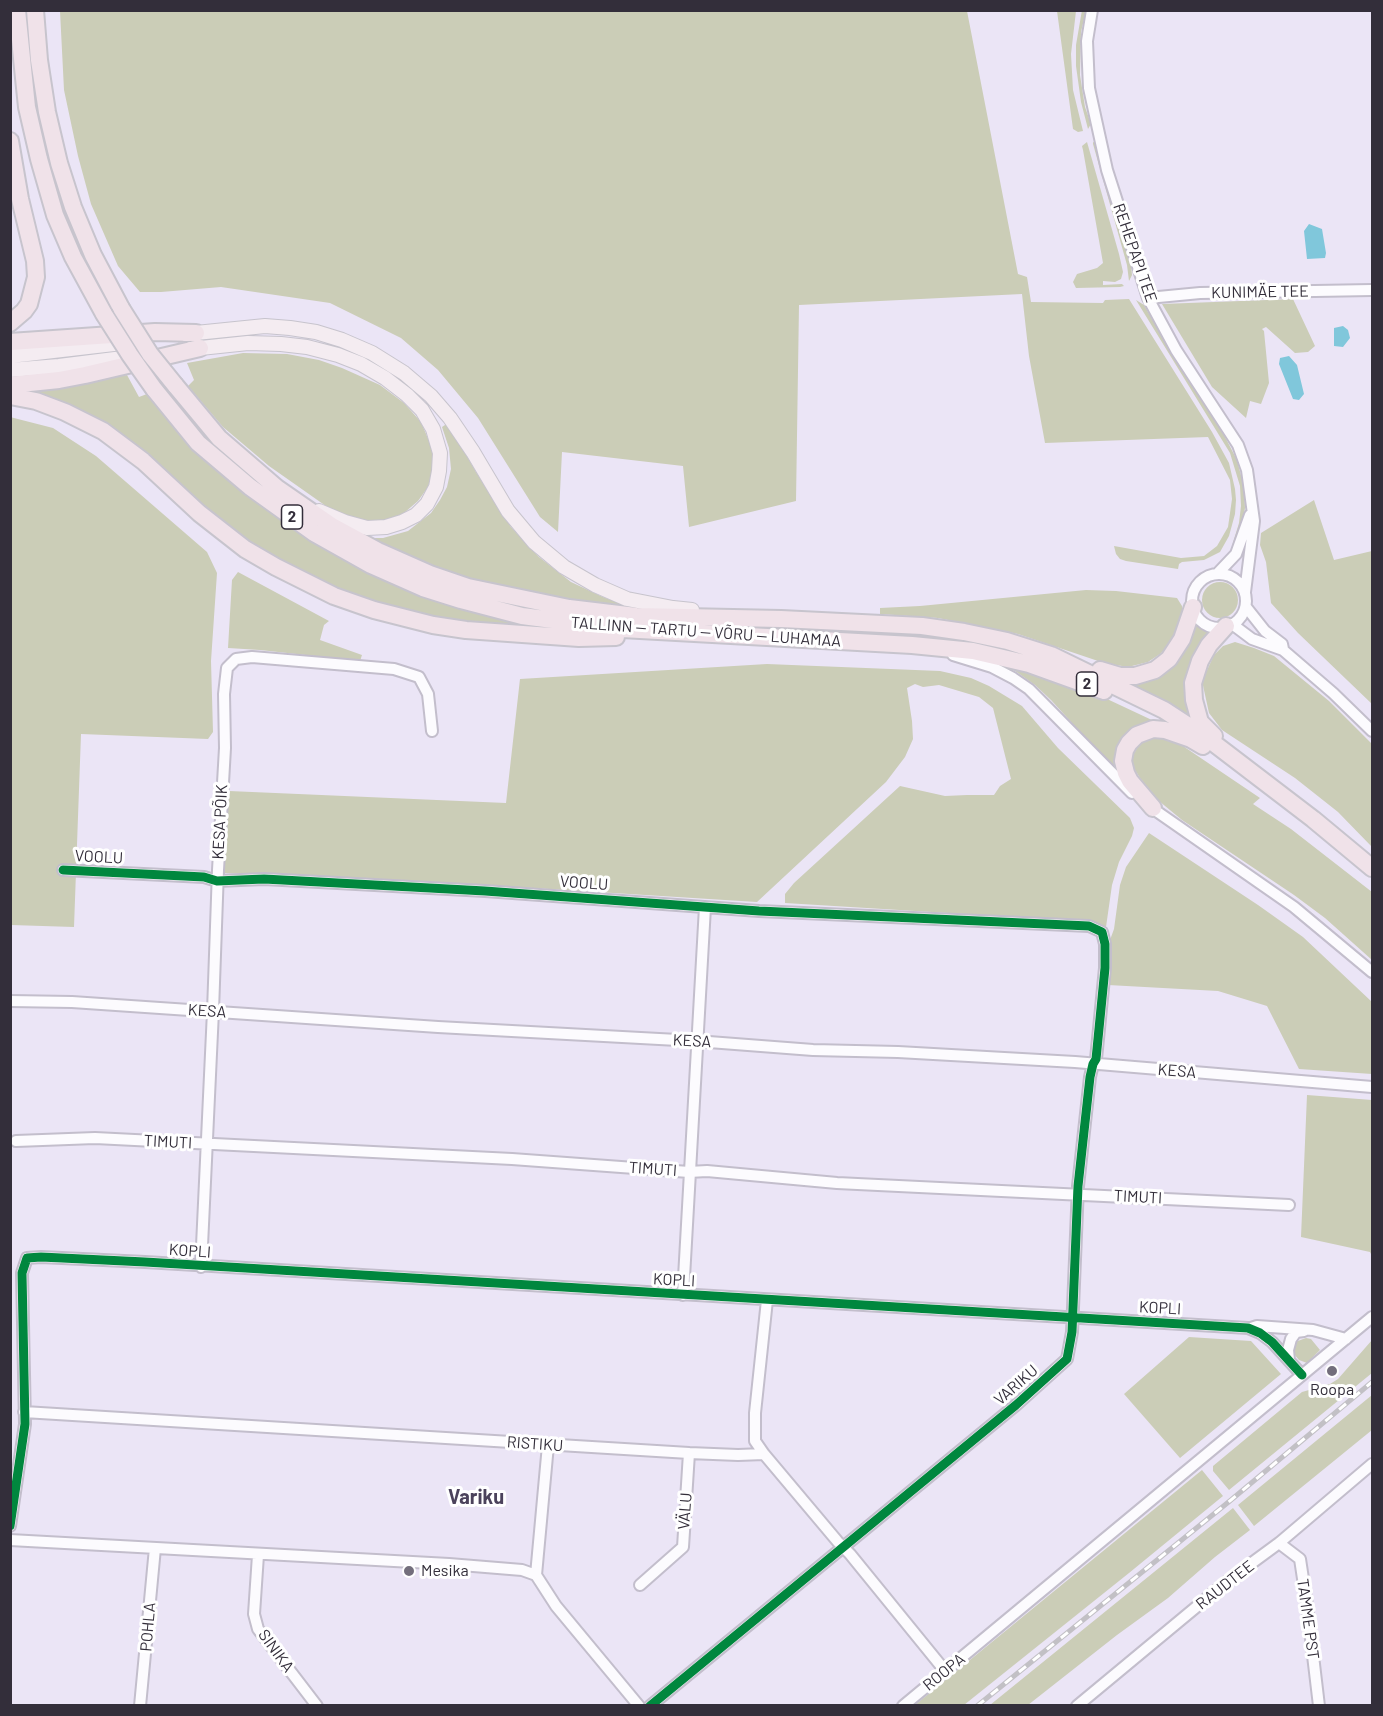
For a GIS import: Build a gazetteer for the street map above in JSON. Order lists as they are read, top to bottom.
{
  "streets": {
    "highway": ["2", "TALLINN — TARTU — VÕRU — LUHAMAA"],
    "street": [
      "REHEPAPI TEE",
      "KUNIMÄE TEE",
      "KESA PÕIK",
      "VOOLU",
      "KESA",
      "TIMUTI",
      "KOPLI",
      "VARIKU",
      "RISTIKU",
      "VÄLU",
      "RAUDTEE",
      "TAMME PST",
      "POHLA",
      "SINIKA",
      "ROOPA"
    ]
  },
  "crossings": [
    ["REHEPAPI TEE", "KUNIMÄE TEE"],
    ["KESA PÕIK", "VOOLU"],
    ["KESA PÕIK", "KESA"],
    ["KESA PÕIK", "TIMUTI"],
    ["KESA PÕIK", "KOPLI"],
    ["VOOLU", "VARIKU"],
    ["KESA", "VARIKU"],
    ["TIMUTI", "VARIKU"],
    ["KOPLI", "VARIKU"],
    ["KOPLI", "RISTIKU"],
    ["KOPLI", "ROOPA"],
    ["RISTIKU", "VÄLU"],
    ["RAUDTEE", "TAMME PST"]
  ],
  "districts": ["Variku"],
  "places": ["Roopa", "Mesika"]
}
